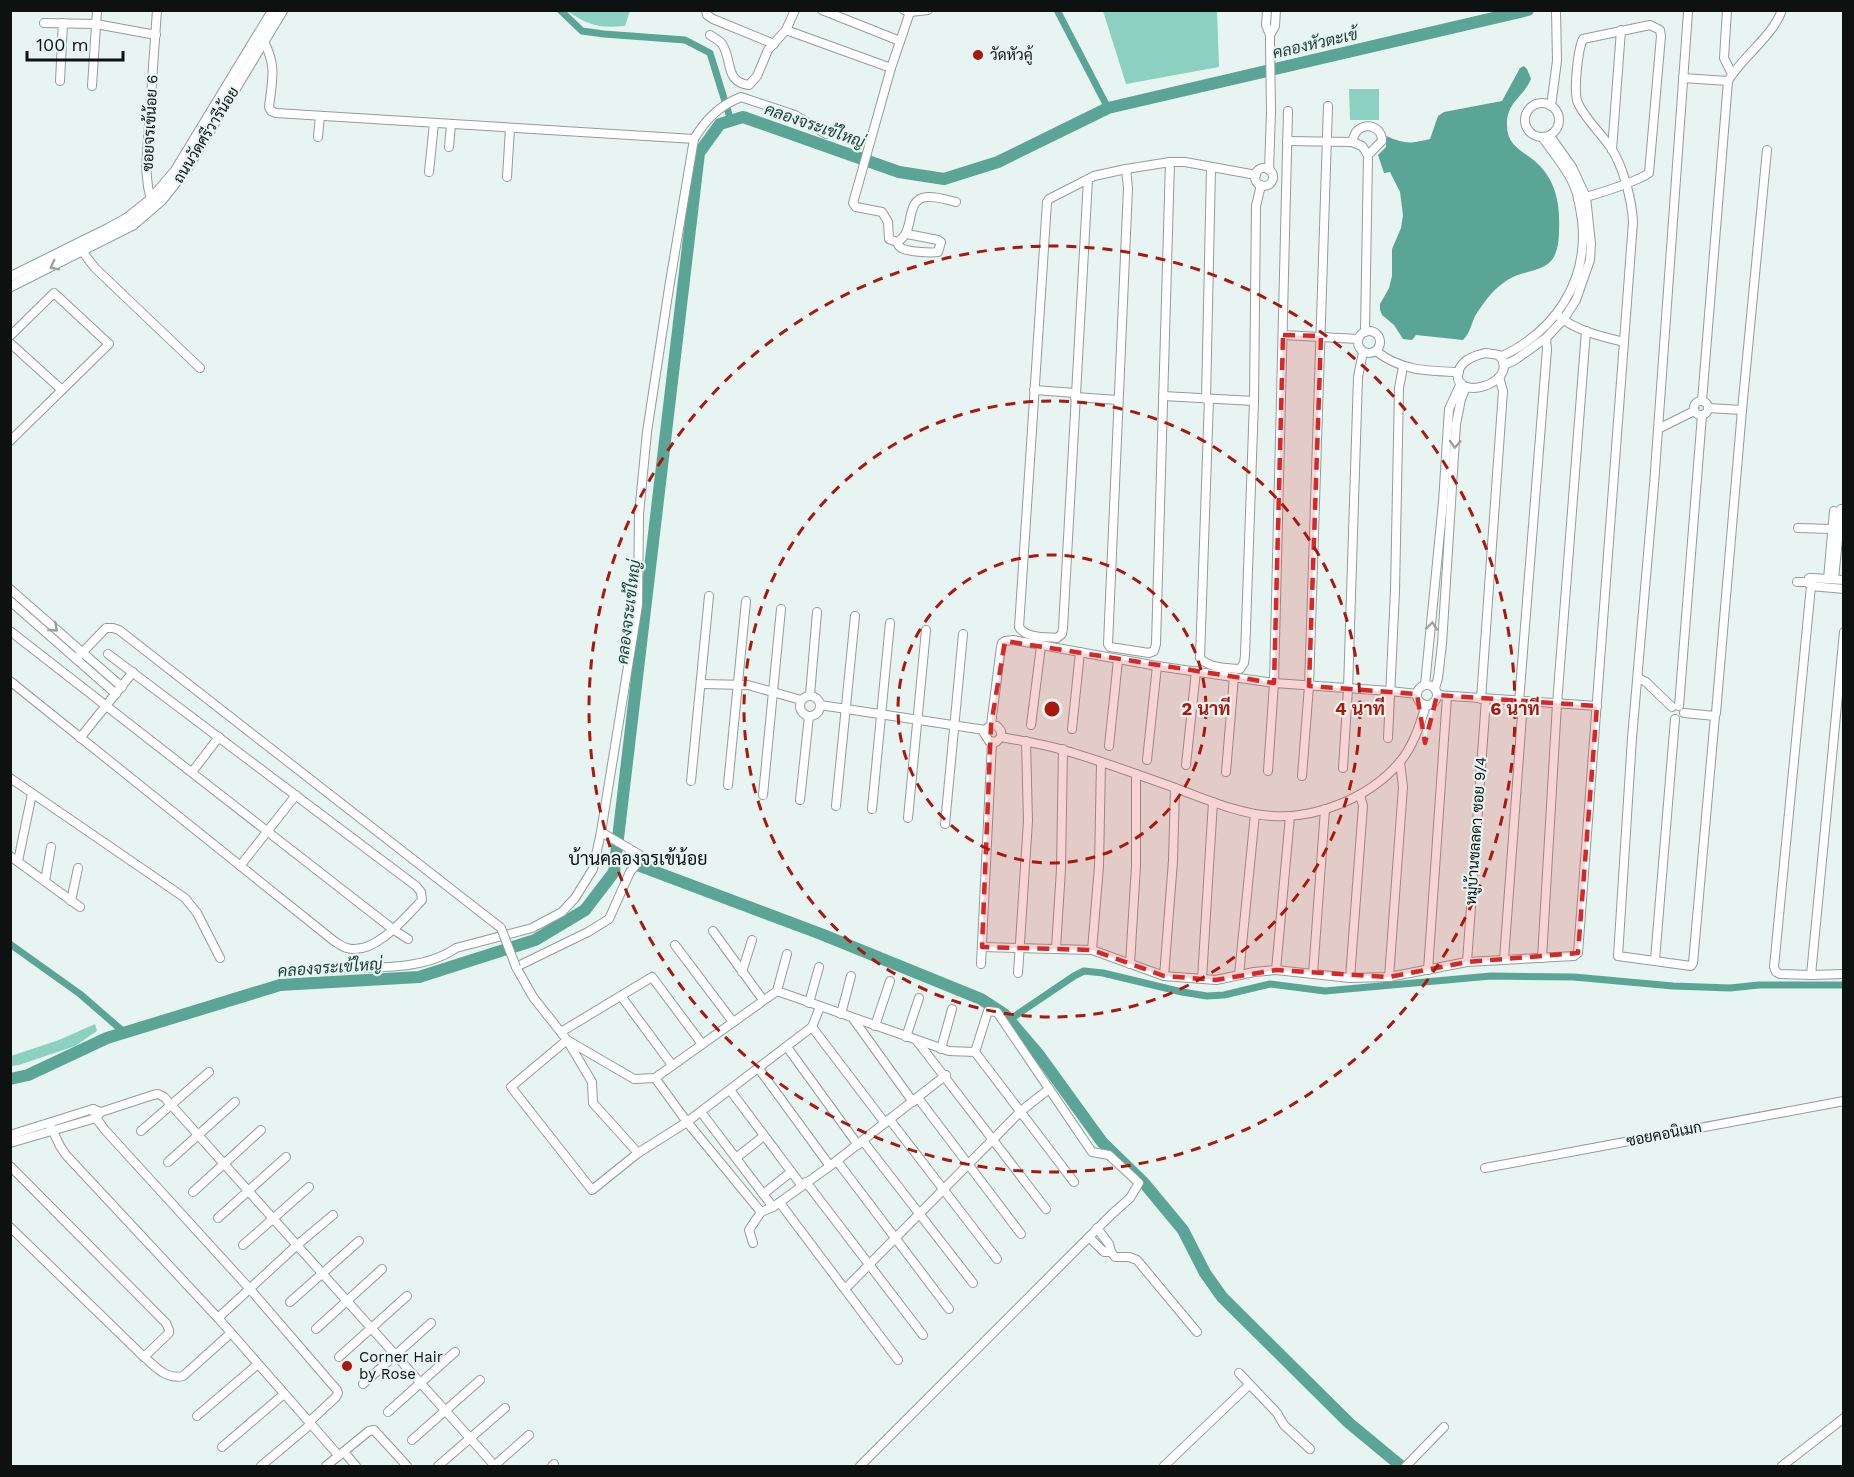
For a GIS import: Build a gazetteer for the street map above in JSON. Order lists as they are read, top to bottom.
{
  "streets": {
    "main road": ["ถนนวัดศรีวารีน้อย"],
    "street": ["ซอยจรเข้น้อย 6", "หมู่บ้านชลลดา ซอย 9/4", "ซอยคอนิเมก"]
  },
  "crossings": [
    ["ซอยจรเข้น้อย 6", "ถนนวัดศรีวารีน้อย"]
  ],
  "districts": ["บ้านคลองจรเข้น้อย"],
  "water": ["คลองหัวตะเข้", "คลองจระเข้ใหญ่"],
  "places": ["วัดหัวคู้", "Corner Hair by Rose"],
  "scale_bar": "100 m",
  "rings": ["2 นาที", "4 นาที", "6 นาที"]
}
